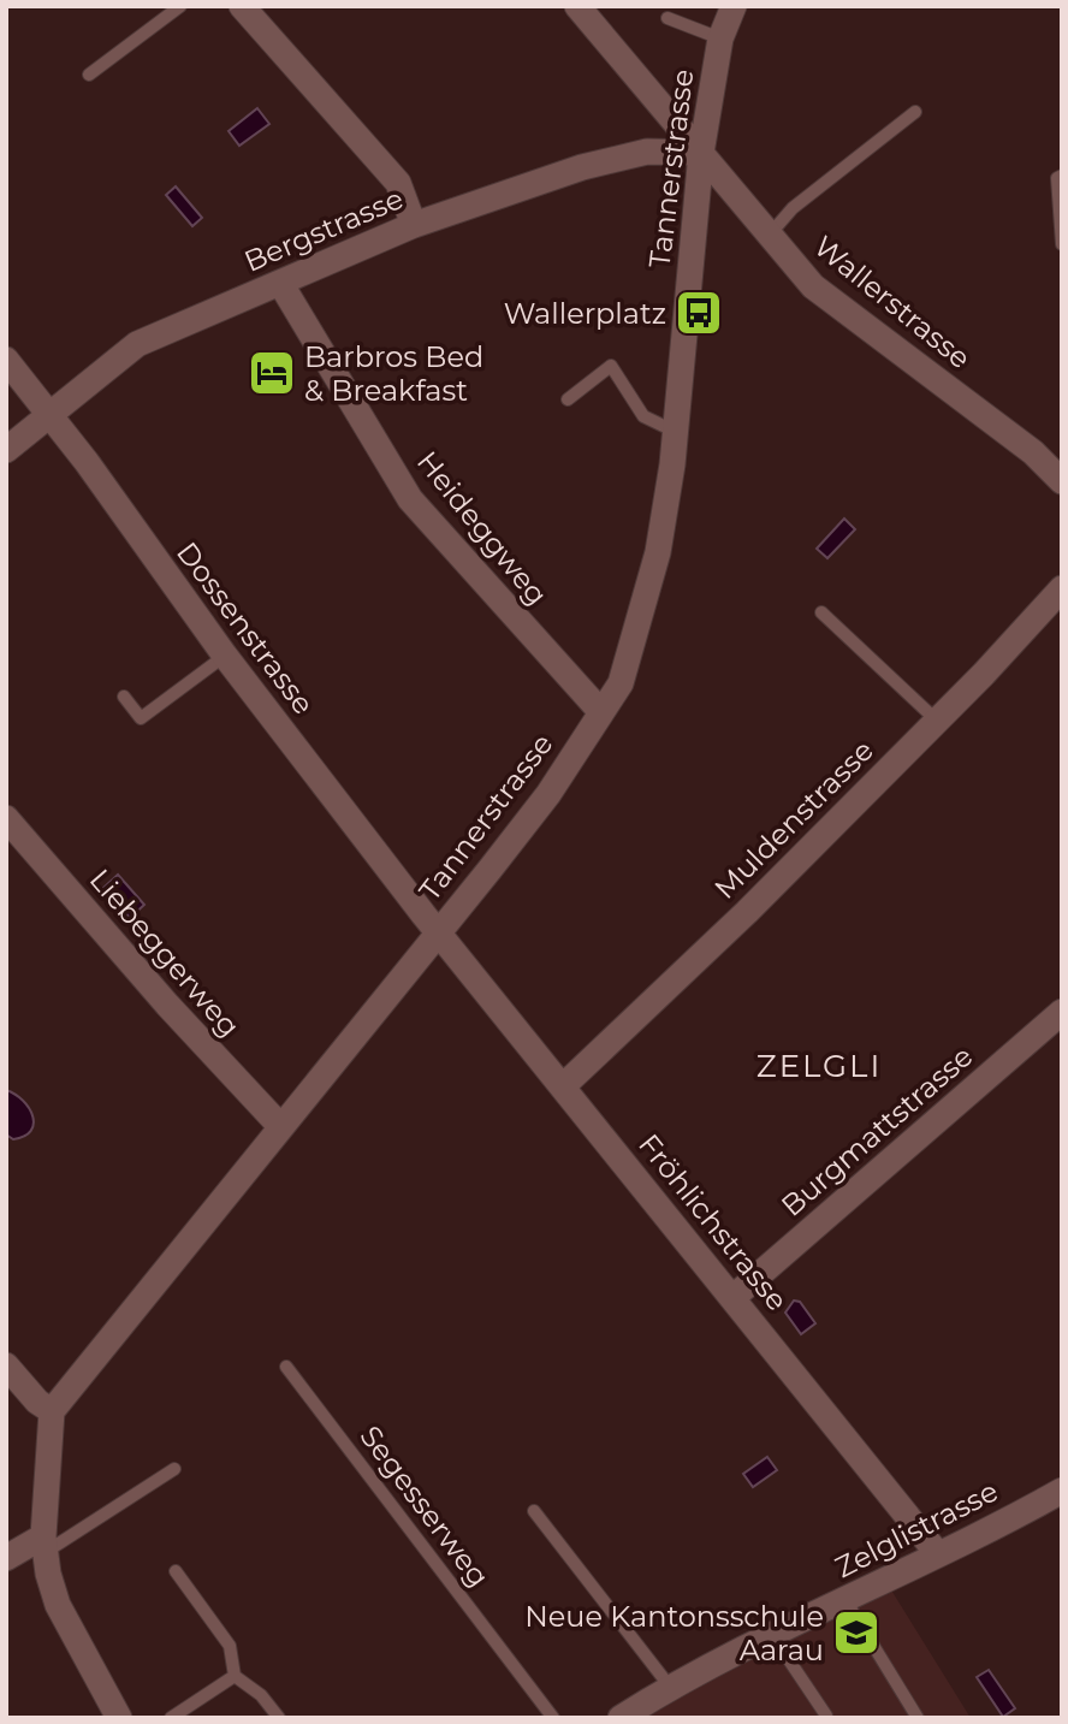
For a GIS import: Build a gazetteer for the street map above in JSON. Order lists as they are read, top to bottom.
{
  "streets": {
    "street": [
      "Tannerstrasse",
      "Bergstrasse",
      "Wallerstrasse",
      "Heideggweg",
      "Dossenstrasse",
      "Muldenstrasse",
      "Liebeggerweg",
      "Burgmattstrasse",
      "Fröhlichstrasse",
      "Zelglistrasse"
    ],
    "lane": ["Segesserweg"]
  },
  "crossings": [
    ["Tannerstrasse", "Bergstrasse"],
    ["Tannerstrasse", "Wallerstrasse"],
    ["Tannerstrasse", "Heideggweg"],
    ["Tannerstrasse", "Dossenstrasse"],
    ["Tannerstrasse", "Liebeggerweg"],
    ["Tannerstrasse", "Fröhlichstrasse"],
    ["Bergstrasse", "Wallerstrasse"],
    ["Bergstrasse", "Heideggweg"],
    ["Bergstrasse", "Dossenstrasse"],
    ["Dossenstrasse", "Fröhlichstrasse"],
    ["Muldenstrasse", "Fröhlichstrasse"],
    ["Burgmattstrasse", "Fröhlichstrasse"],
    ["Fröhlichstrasse", "Zelglistrasse"]
  ],
  "districts": ["ZELGLI"],
  "places": {
    "bus stop": ["Wallerplatz"],
    "hotel": ["Barbros Bed & Breakfast"],
    "school or university": ["Neue Kantonsschule Aarau"]
  }
}
